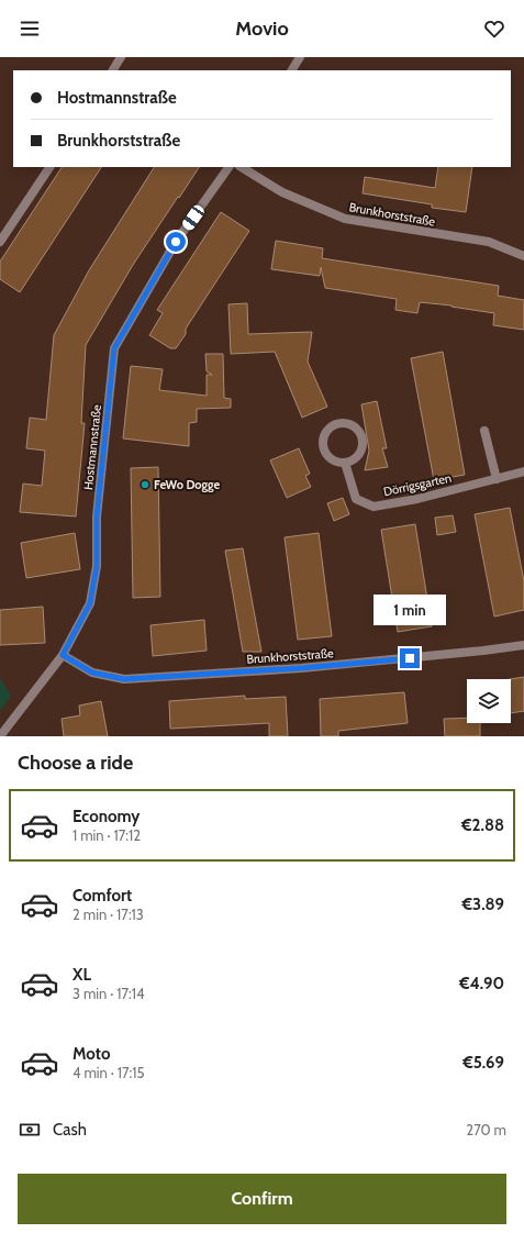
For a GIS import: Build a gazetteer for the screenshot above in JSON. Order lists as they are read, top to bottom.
{
  "streets": {
    "street": ["Brunkhorststraße", "Hostmannstraße", "Dörrigsgarten"]
  },
  "crossings": [
    ["Brunkhorststraße", "Hostmannstraße"]
  ],
  "places": ["FeWo Dogge"],
  "page": {
    "header": "Movio",
    "banner": ["Hostmannstraße", "Brunkhorststraße"],
    "bubble": "1 min",
    "heading": "Choose a ride",
    "list": [
      {
        "name": "Economy",
        "note": "1 min · 17:12",
        "value": "€2.88"
      },
      {
        "name": "Comfort",
        "note": "2 min · 17:13",
        "value": "€3.89"
      },
      {
        "name": "XL",
        "note": "3 min · 17:14",
        "value": "€4.90"
      },
      {
        "name": "Moto",
        "note": "4 min · 17:15",
        "value": "€5.69"
      }
    ],
    "pay": ["Cash", "270 m"],
    "buttons": "Confirm"
  }
}
